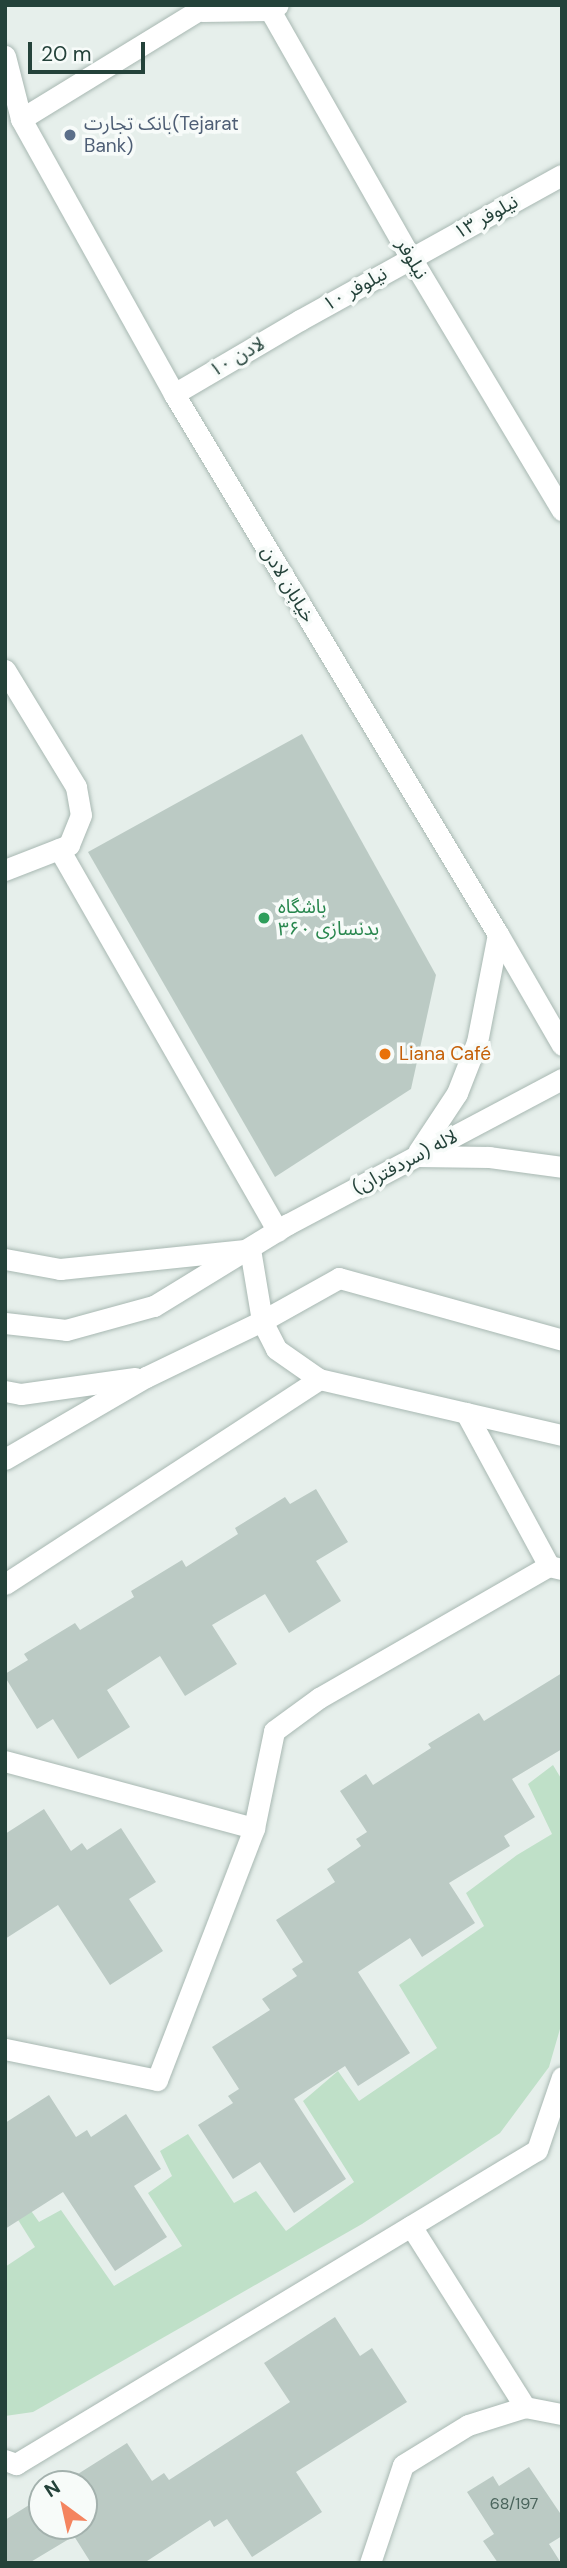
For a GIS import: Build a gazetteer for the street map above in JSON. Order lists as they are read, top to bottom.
{
  "streets": {
    "street": [
      "۱۳ نیلوفر",
      "نیلوفر",
      "۱۰ نیلوفر",
      "۱۰ لادن",
      "خیابان لادن",
      "لاله (سردفتران)"
    ]
  },
  "crossings": [
    ["۱۳ نیلوفر", "نیلوفر"],
    ["۱۳ نیلوفر", "۱۰ نیلوفر"],
    ["نیلوفر", "۱۰ نیلوفر"],
    ["۱۰ نیلوفر", "۱۰ لادن"],
    ["۱۰ لادن", "خیابان لادن"]
  ],
  "places": ["بانک تجارت(Tejarat Bank)", "باشگاه بدنسازی ۳۶۰", "Liana Café"],
  "house_numbers": ["68/197"],
  "scale_bar": "20 m",
  "north": "top left"
}
